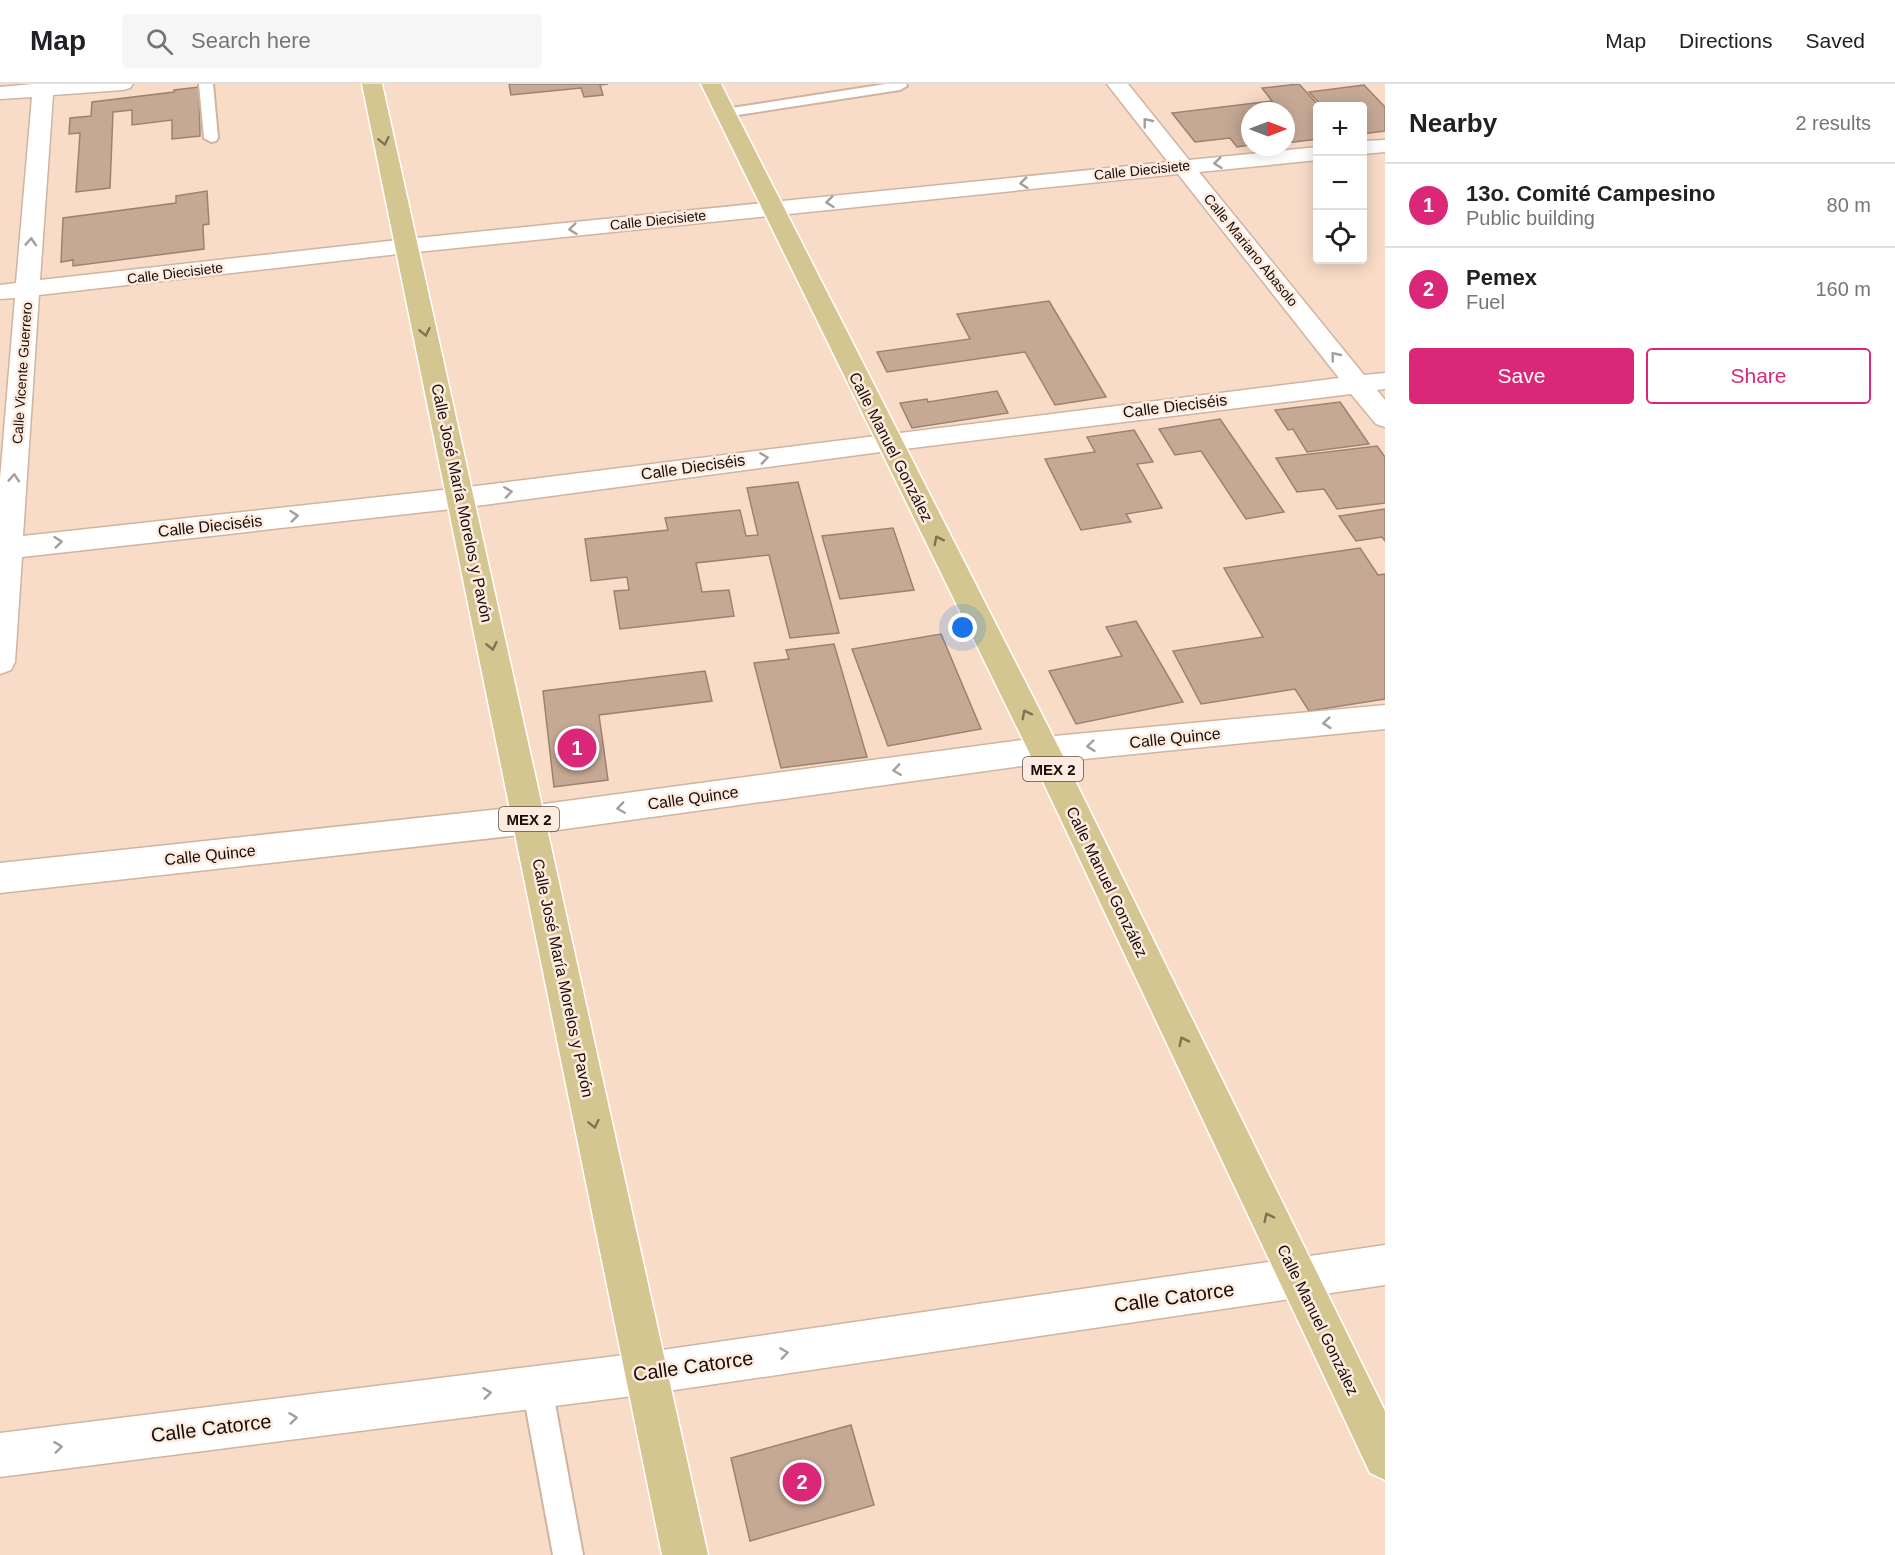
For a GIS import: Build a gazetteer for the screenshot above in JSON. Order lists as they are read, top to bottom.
{
  "streets": {
    "main road": ["Calle Manuel González", "Calle José María Morelos y Pavón", "MEX 2"],
    "street": [
      "Calle Diecisiete",
      "Calle Mariano Abasolo",
      "Calle Vicente Guerrero",
      "Calle Dieciséis",
      "Calle Quince",
      "Calle Catorce"
    ]
  },
  "crossings": [
    ["Calle Diecisiete", "Calle Mariano Abasolo"],
    ["Calle Diecisiete", "Calle Vicente Guerrero"],
    ["Calle Diecisiete", "Calle Manuel González"],
    ["Calle Diecisiete", "Calle José María Morelos y Pavón"],
    ["Calle Mariano Abasolo", "Calle Dieciséis"],
    ["Calle Vicente Guerrero", "Calle Dieciséis"],
    ["Calle Dieciséis", "Calle Manuel González"],
    ["Calle Dieciséis", "Calle José María Morelos y Pavón"],
    ["Calle Manuel González", "Calle Quince"],
    ["Calle Manuel González", "Calle Catorce"],
    ["Calle José María Morelos y Pavón", "Calle Quince"],
    ["Calle José María Morelos y Pavón", "Calle Catorce"]
  ],
  "one_way": [
    "Calle Diecisiete",
    "Calle Mariano Abasolo",
    "Calle Vicente Guerrero",
    "Calle Dieciséis",
    "Calle Manuel González",
    "Calle José María Morelos y Pavón",
    "Calle Quince",
    "Calle Catorce"
  ],
  "north": "right",
  "page": {
    "header": "Map",
    "search": "Search here",
    "nav": ["Map", "Directions", "Saved"],
    "heading": ["Nearby", "2 results"],
    "map_buttons": ["+", "−"],
    "list": [
      {
        "mark": "1",
        "name": "13o. Comité Campesino",
        "note": "Public building",
        "value": "80 m"
      },
      {
        "mark": "2",
        "name": "Pemex",
        "note": "Fuel",
        "value": "160 m"
      }
    ],
    "buttons": ["Save", "Share"],
    "pins": ["1", "2"]
  }
}
